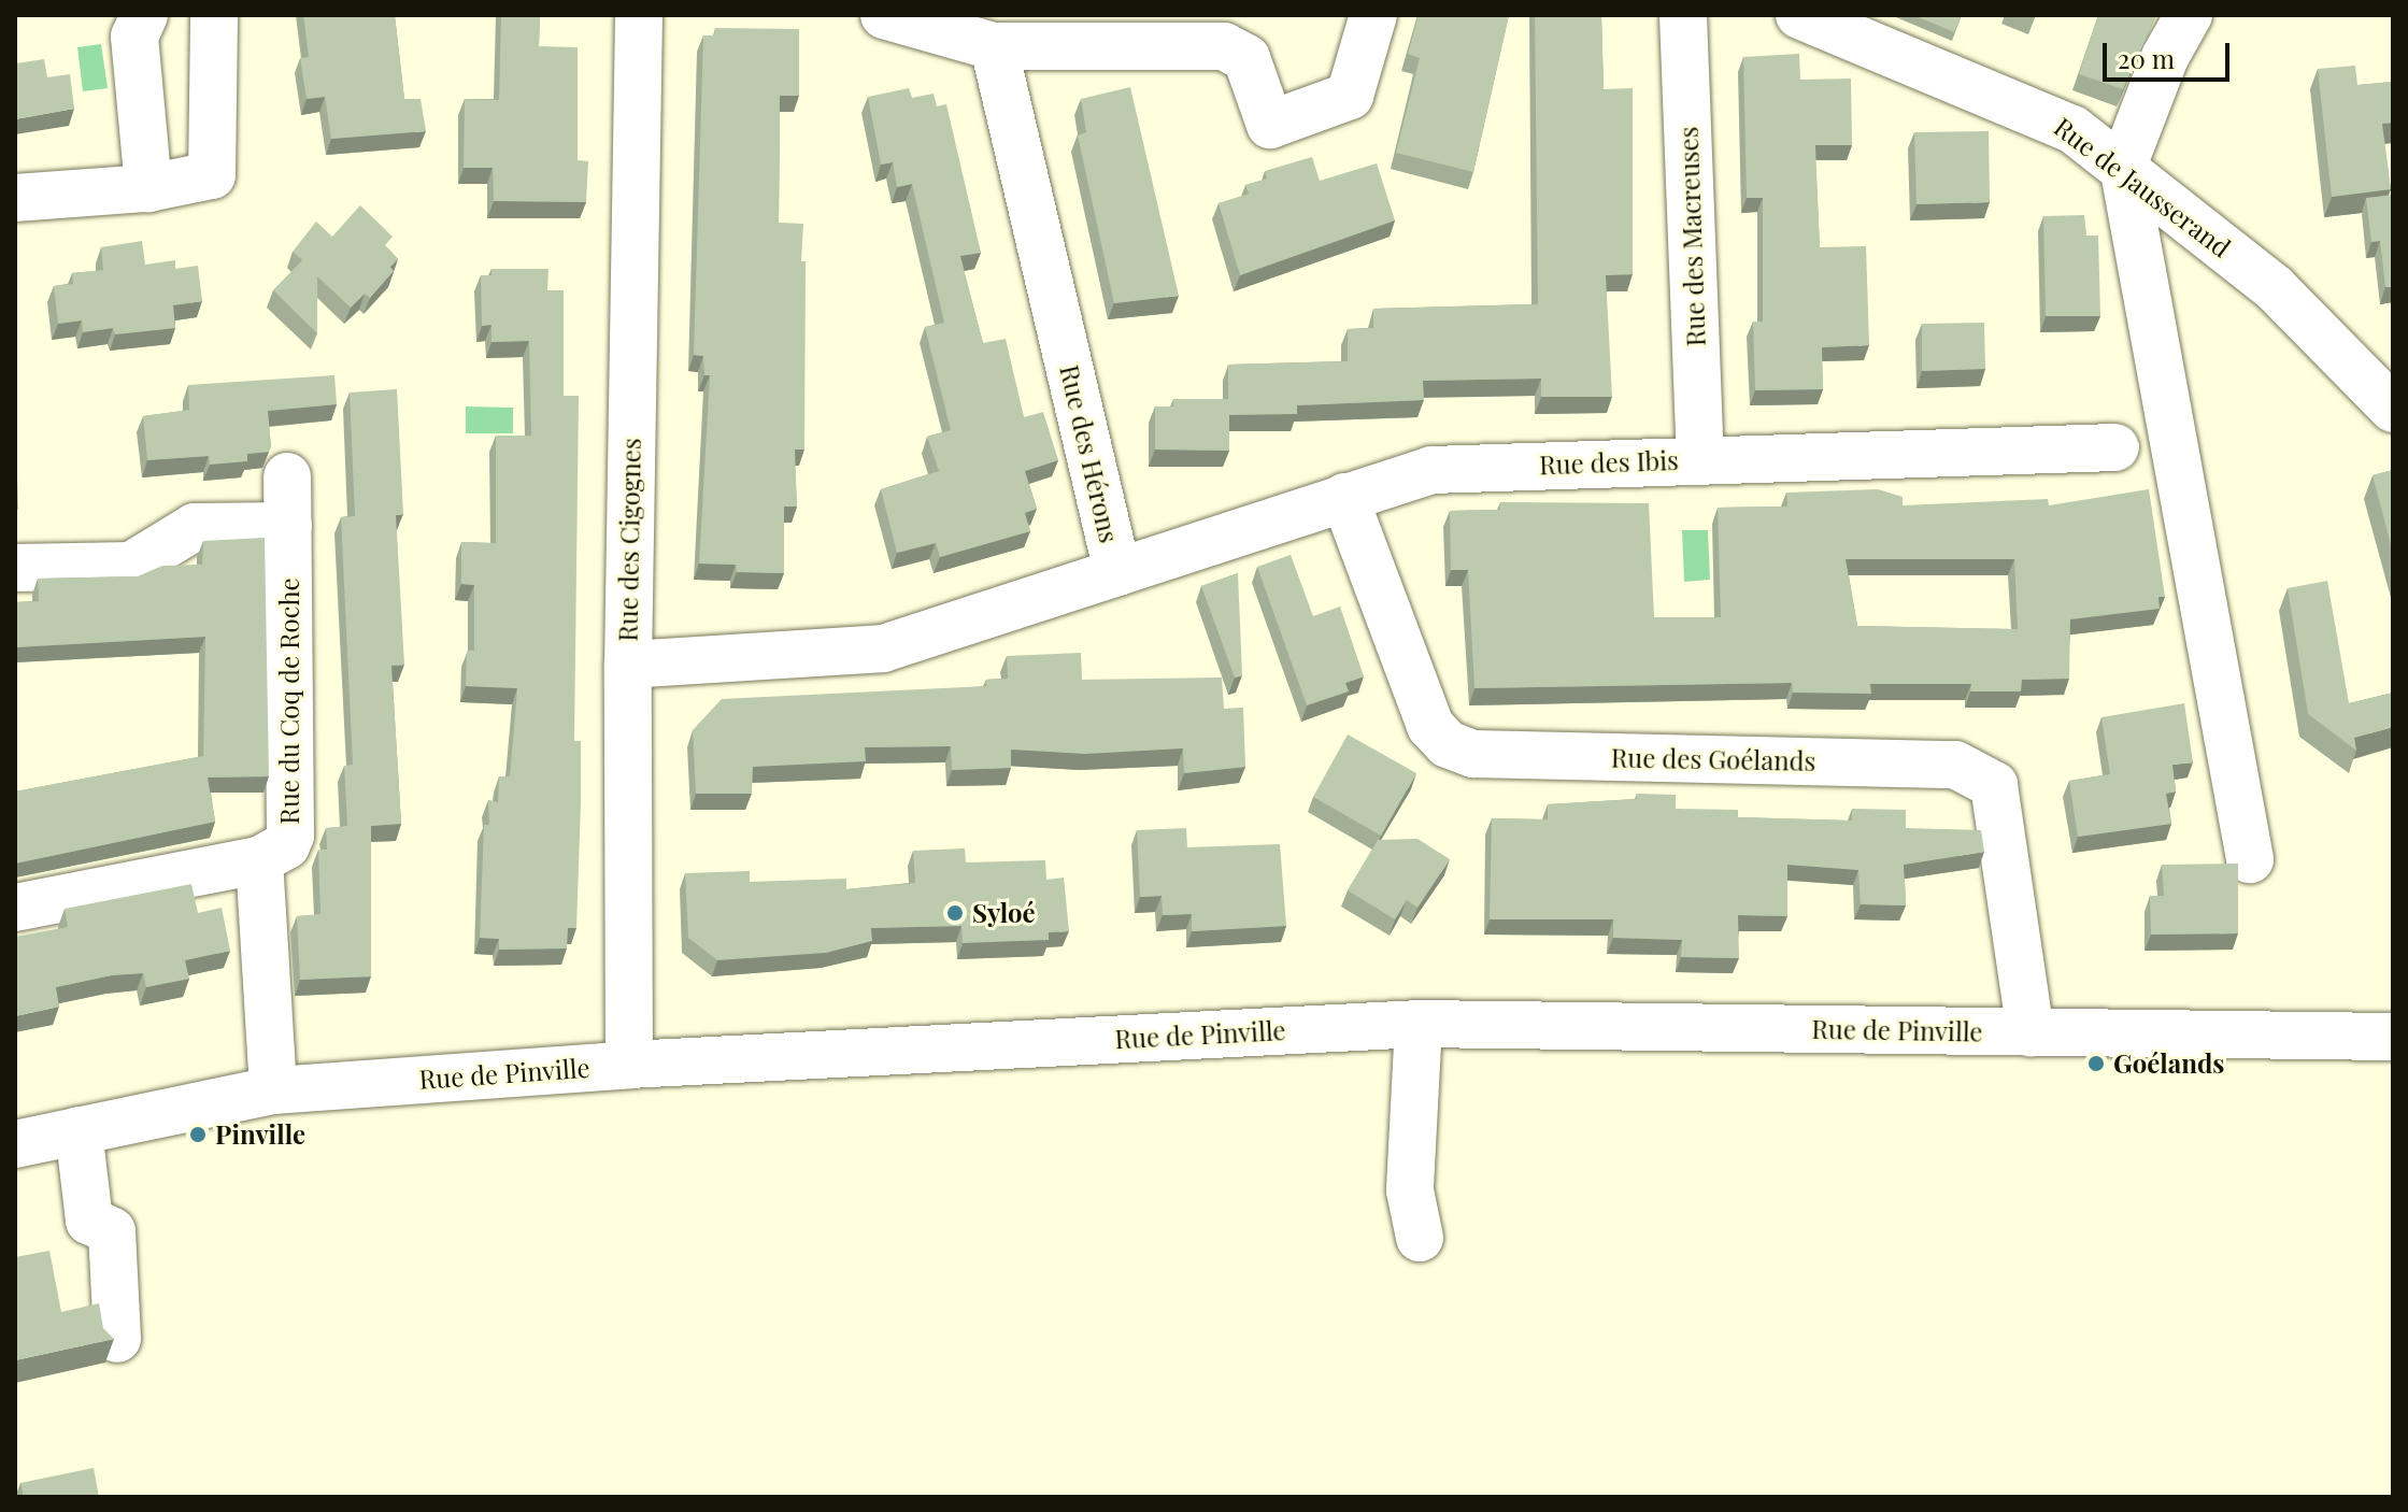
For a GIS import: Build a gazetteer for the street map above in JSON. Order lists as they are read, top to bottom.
{
  "streets": {
    "street": [
      "Rue de Jausserand",
      "Rue des Macreuses",
      "Rue des Hérons",
      "Rue des Ibis",
      "Rue des Cigognes",
      "Rue du Coq de Roche",
      "Rue des Goélands",
      "Rue de Pinville"
    ]
  },
  "crossings": [
    ["Rue des Macreuses", "Rue des Ibis"],
    ["Rue des Hérons", "Rue des Ibis"],
    ["Rue des Hérons", "Rue des Cigognes"],
    ["Rue des Ibis", "Rue des Goélands"],
    ["Rue des Cigognes", "Rue de Pinville"],
    ["Rue des Goélands", "Rue de Pinville"]
  ],
  "places": ["Syloé", "Goélands", "Pinville"],
  "scale_bar": "20 m"
}
